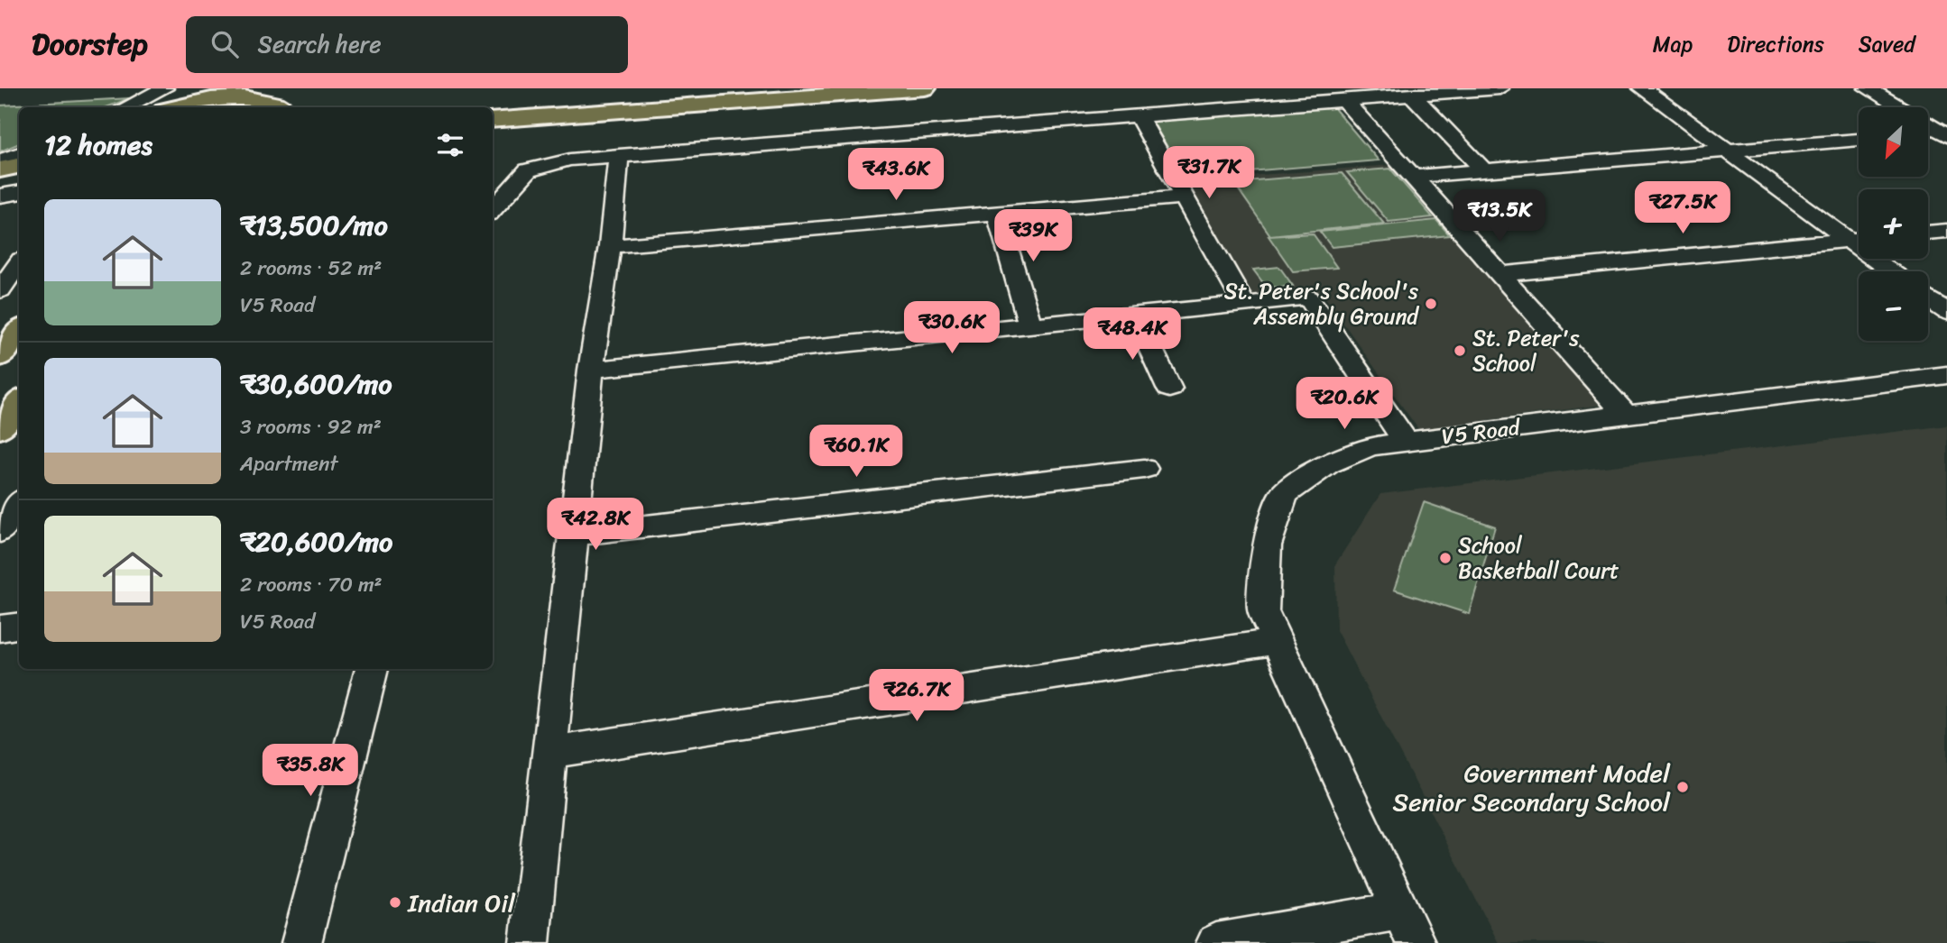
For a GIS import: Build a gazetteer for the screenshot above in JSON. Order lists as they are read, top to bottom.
{
  "streets": {
    "street": ["V5 Road"]
  },
  "places": [
    "St. Peter's School's Assembly Ground",
    "St. Peter's School",
    "School Basketball Court",
    "Government Model Senior Secondary School",
    "Indian Oil"
  ],
  "north": "bottom left",
  "page": {
    "header": "Doorstep",
    "search": "Search here",
    "nav": ["Map", "Directions", "Saved"],
    "map_buttons": ["+", "−"],
    "heading": "12 homes",
    "price": [
      "₹31.7K",
      "₹43.6K",
      "₹27.5K",
      "₹13.5K",
      "₹39K",
      "₹30.6K",
      "₹48.4K",
      "₹20.6K",
      "₹60.1K",
      "₹42.8K",
      "₹26.7K",
      "₹35.8K"
    ],
    "list": [
      {
        "name": "₹13,500/mo",
        "note": "2 rooms · 52 m² · V5 Road"
      },
      {
        "name": "₹30,600/mo",
        "note": "3 rooms · 92 m² · Apartment"
      },
      {
        "name": "₹20,600/mo",
        "note": "2 rooms · 70 m² · V5 Road"
      }
    ]
  }
}
